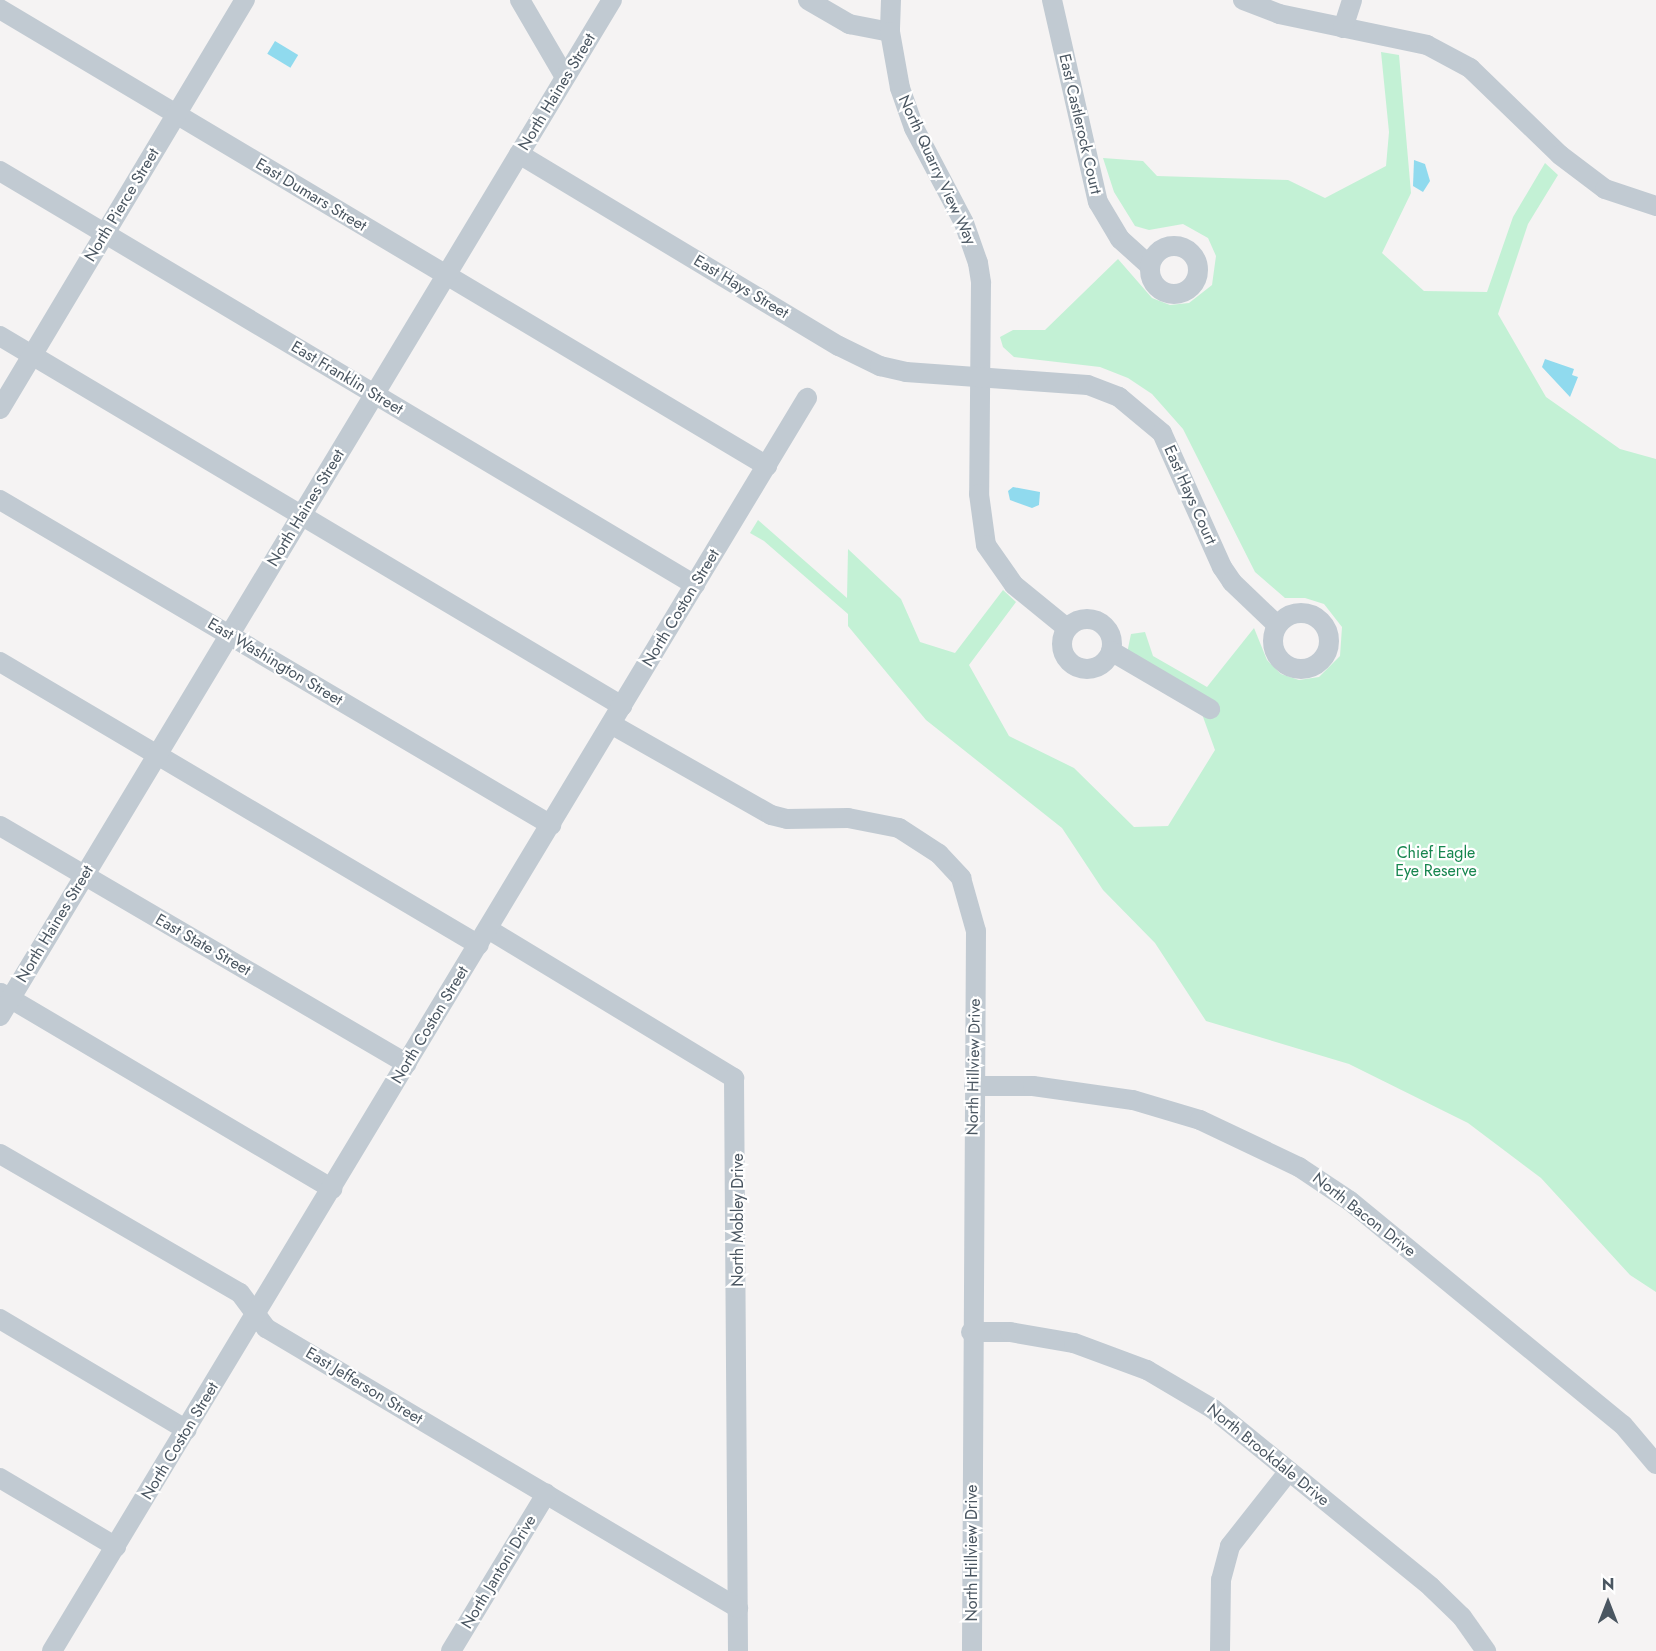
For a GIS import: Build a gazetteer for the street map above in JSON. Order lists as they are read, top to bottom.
{
  "streets": {
    "street": [
      "North Haines Street",
      "East Castlerock Court",
      "North Quarry View Way",
      "East Dumars Street",
      "North Pierce Street",
      "East Hays Street",
      "East Franklin Street",
      "East Hays Court",
      "North Coston Street",
      "East Washington Street",
      "East State Street",
      "North Hillview Drive",
      "North Bacon Drive",
      "North Mobley Drive",
      "East Jefferson Street",
      "North Brookdale Drive",
      "North Jantoni Drive"
    ]
  },
  "crossings": [
    ["North Haines Street", "East Dumars Street"],
    ["North Haines Street", "East Hays Street"],
    ["North Haines Street", "East Franklin Street"],
    ["North Haines Street", "East Washington Street"],
    ["North Haines Street", "East State Street"],
    ["North Quarry View Way", "East Hays Street"],
    ["North Quarry View Way", "East Hays Court"],
    ["East Dumars Street", "North Pierce Street"],
    ["East Dumars Street", "North Coston Street"],
    ["North Pierce Street", "East Franklin Street"],
    ["East Hays Street", "East Hays Court"],
    ["East Franklin Street", "North Coston Street"],
    ["North Coston Street", "East Washington Street"],
    ["North Coston Street", "East State Street"],
    ["North Coston Street", "North Hillview Drive"],
    ["North Coston Street", "North Mobley Drive"],
    ["North Coston Street", "East Jefferson Street"],
    ["North Hillview Drive", "North Bacon Drive"],
    ["North Hillview Drive", "North Brookdale Drive"],
    ["North Mobley Drive", "East Jefferson Street"],
    ["East Jefferson Street", "North Jantoni Drive"]
  ],
  "parks": ["Chief Eagle Eye Reserve"],
  "north": "top"
}
